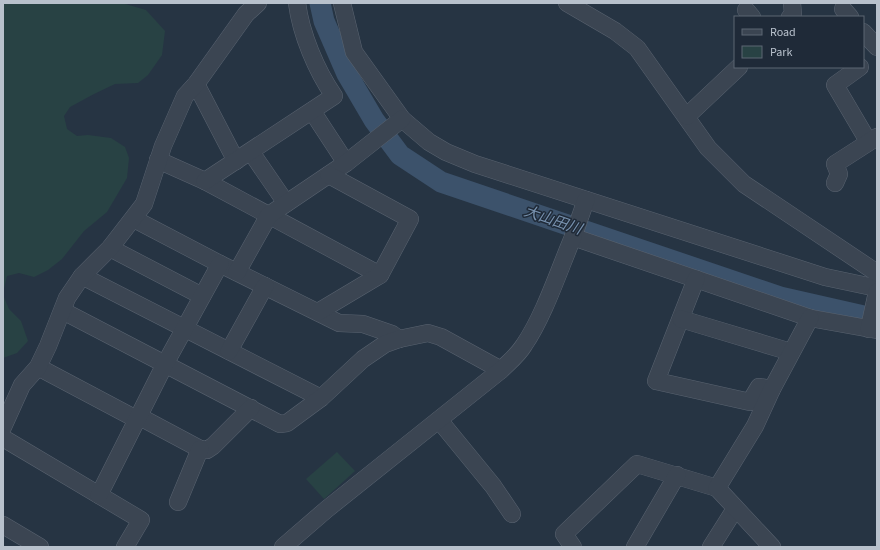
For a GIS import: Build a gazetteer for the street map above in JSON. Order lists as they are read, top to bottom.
{
  "water": ["大山田川"],
  "legend": ["Road", "Park"]
}
